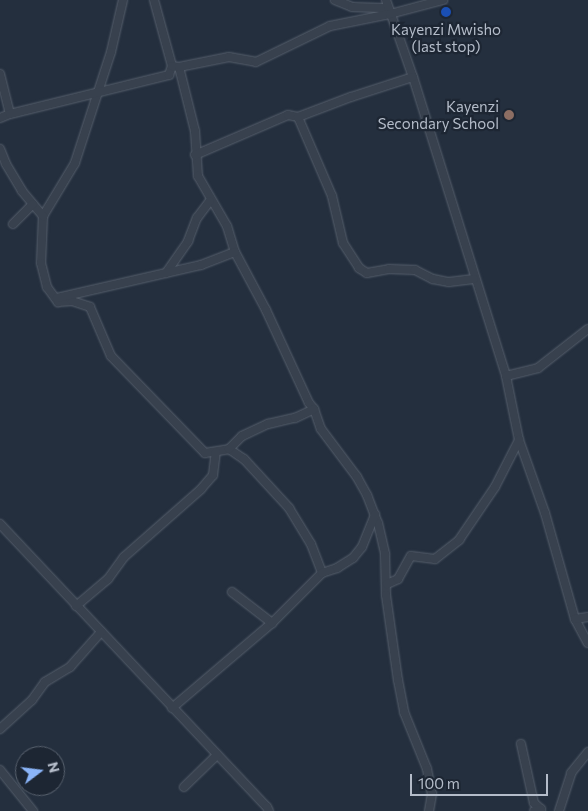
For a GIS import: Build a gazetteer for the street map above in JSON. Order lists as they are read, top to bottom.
{
  "places": ["Kayenzi Mwisho (last stop)", "Kayenzi Secondary School"],
  "scale_bar": "100 m",
  "north": "right"
}
